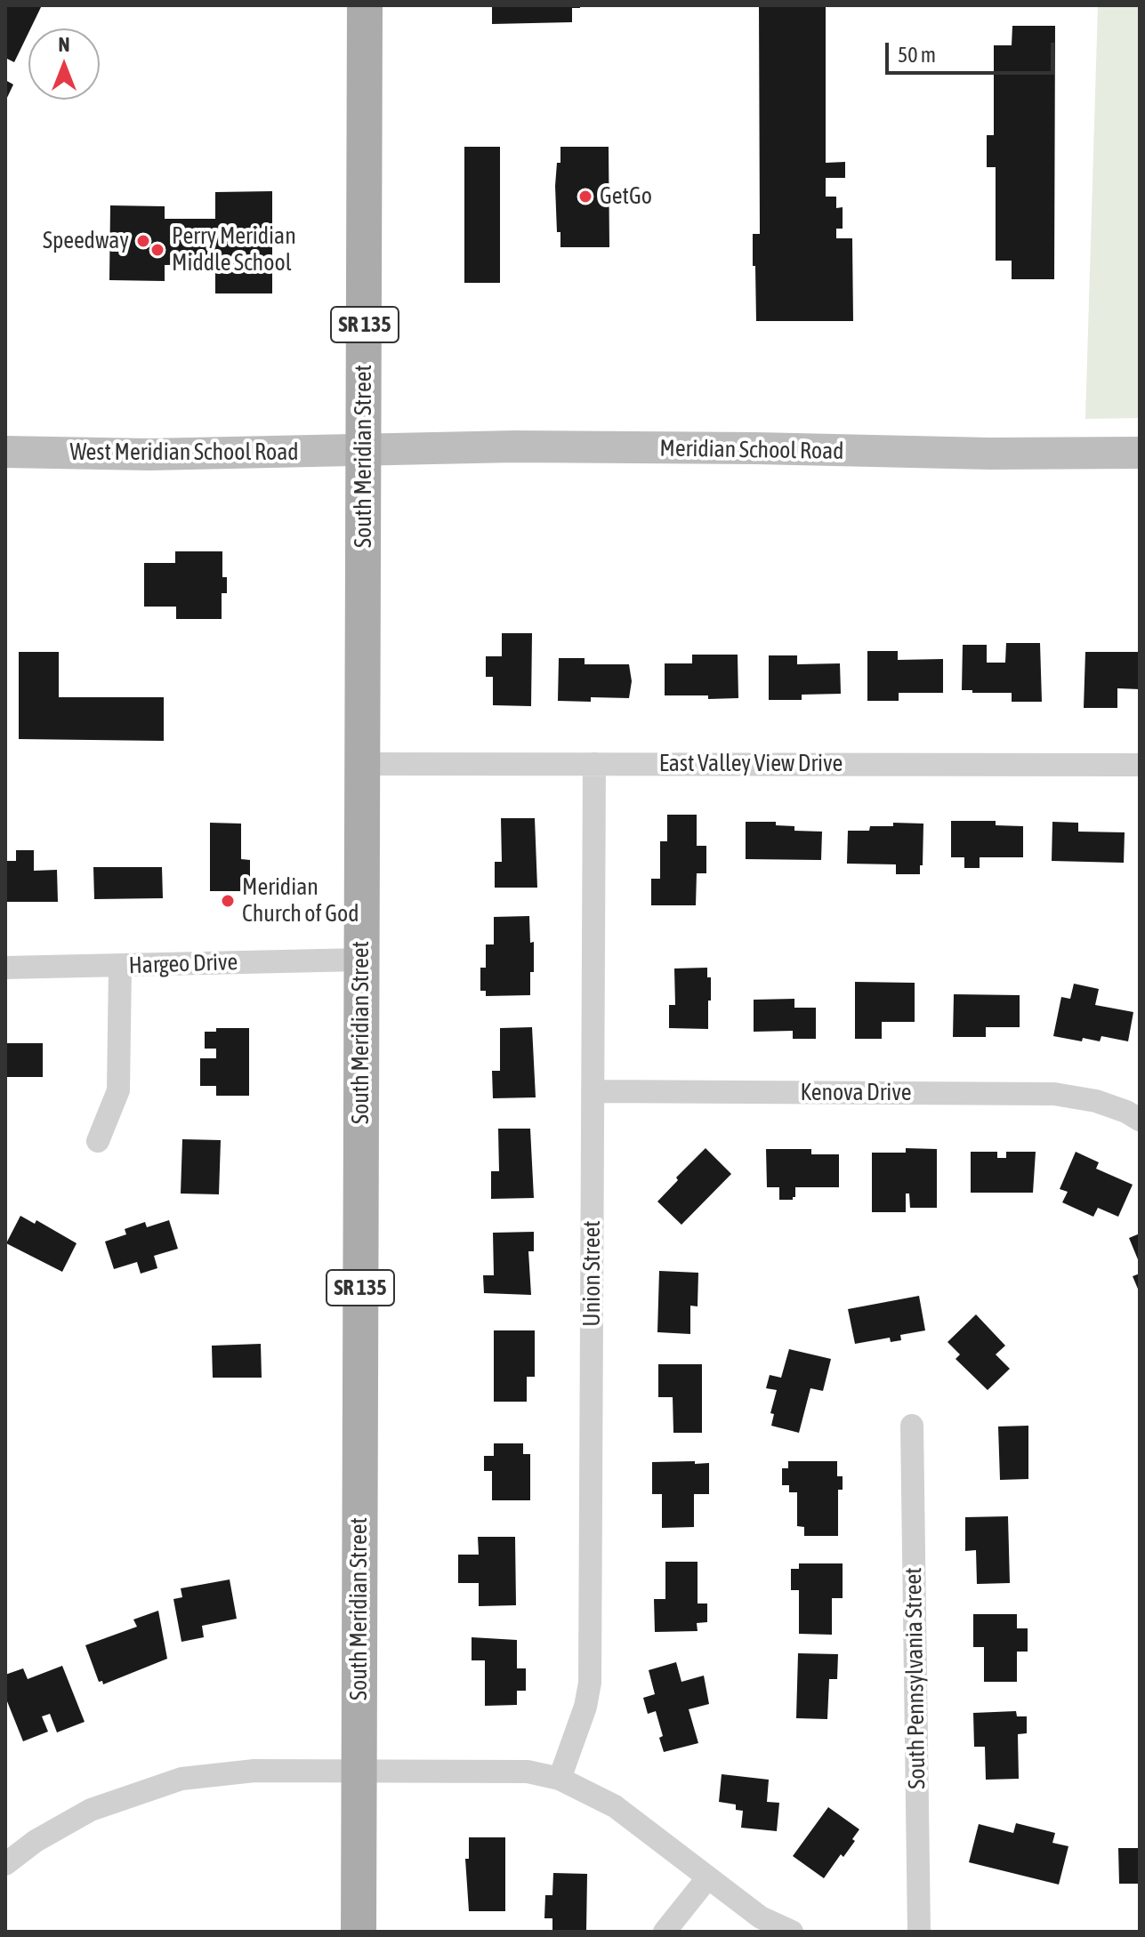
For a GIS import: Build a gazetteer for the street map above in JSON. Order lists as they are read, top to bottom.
{
  "streets": {
    "main road": [
      "SR 135",
      "Meridian School Road",
      "West Meridian School Road",
      "South Meridian Street"
    ],
    "street": [
      "East Valley View Drive",
      "Hargeo Drive",
      "Kenova Drive",
      "Union Street",
      "South Pennsylvania Street"
    ]
  },
  "crossings": [
    ["Meridian School Road", "West Meridian School Road"],
    ["Meridian School Road", "South Meridian Street"],
    ["West Meridian School Road", "South Meridian Street"],
    ["South Meridian Street", "East Valley View Drive"],
    ["South Meridian Street", "Hargeo Drive"],
    ["East Valley View Drive", "Union Street"],
    ["Kenova Drive", "Union Street"]
  ],
  "places": [
    "GetGo",
    "Speedway",
    "Perry Meridian Middle School",
    "Meridian Church of God"
  ],
  "scale_bar": "50 m",
  "north": "top"
}
